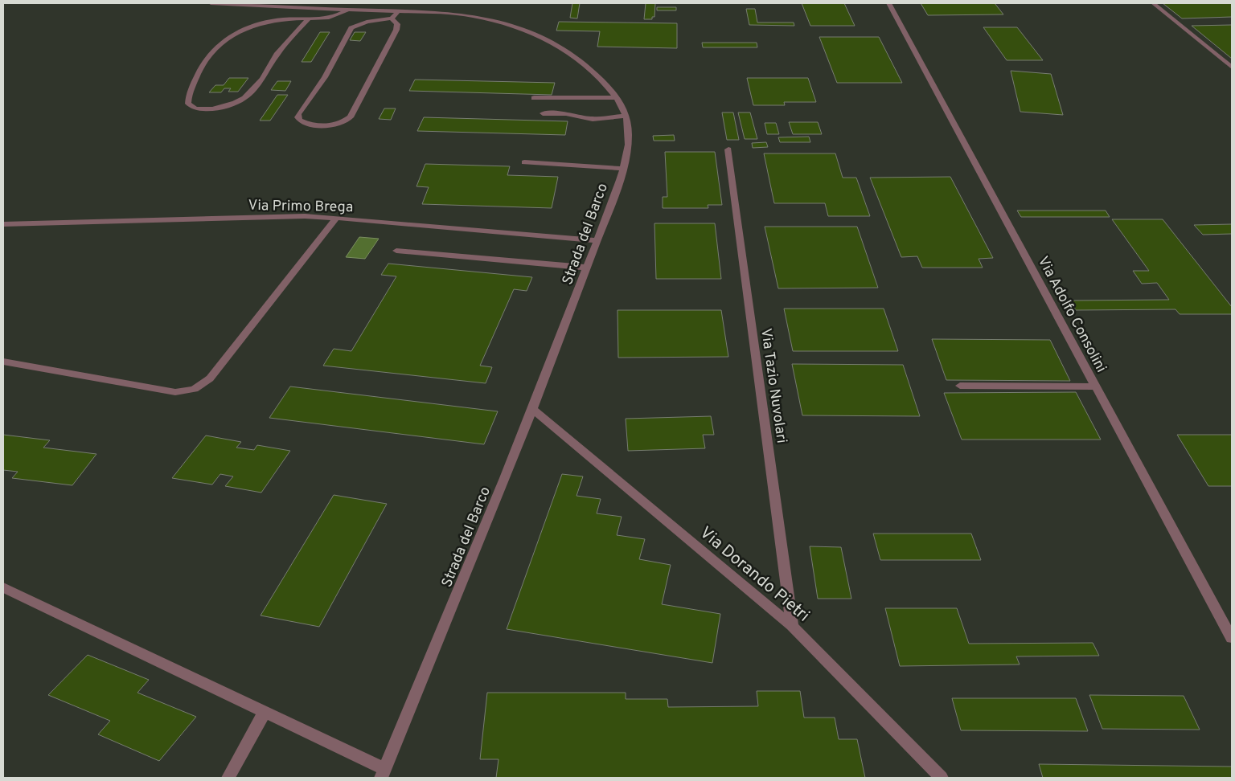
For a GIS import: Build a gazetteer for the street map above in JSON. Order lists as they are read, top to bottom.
{
  "streets": {
    "street": [
      "Via Primo Brega",
      "Strada del Barco",
      "Via Adolfo Consolini",
      "Via Tazio Nuvolari",
      "Via Dorando Pietri"
    ]
  },
  "crossings": [
    ["Via Primo Brega", "Strada del Barco"],
    ["Strada del Barco", "Via Dorando Pietri"],
    ["Via Tazio Nuvolari", "Via Dorando Pietri"]
  ]
}
